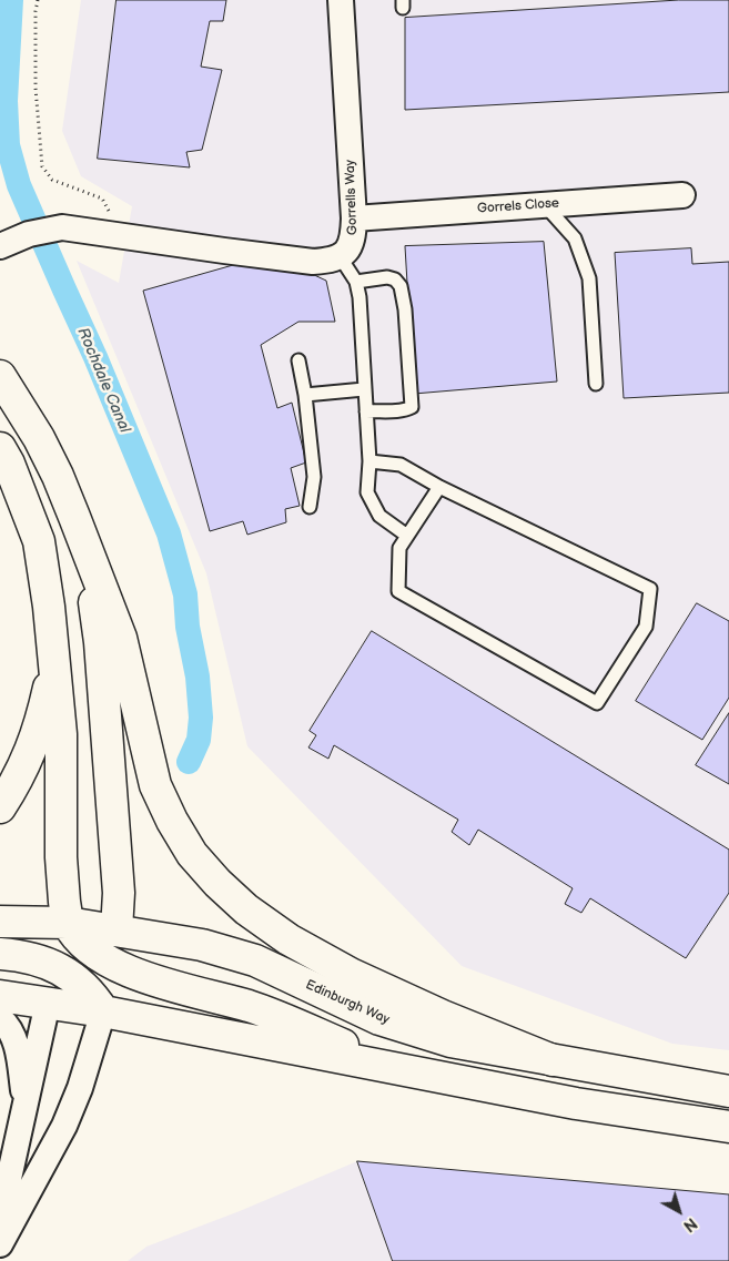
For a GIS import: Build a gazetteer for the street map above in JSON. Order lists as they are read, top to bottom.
{
  "streets": {
    "highway": ["Edinburgh Way"],
    "street": ["Gorrells Way", "Gorrels Close"]
  },
  "crossings": [
    ["Gorrells Way", "Gorrels Close"]
  ],
  "water": ["Rochdale Canal"],
  "north": "bottom right"
}
